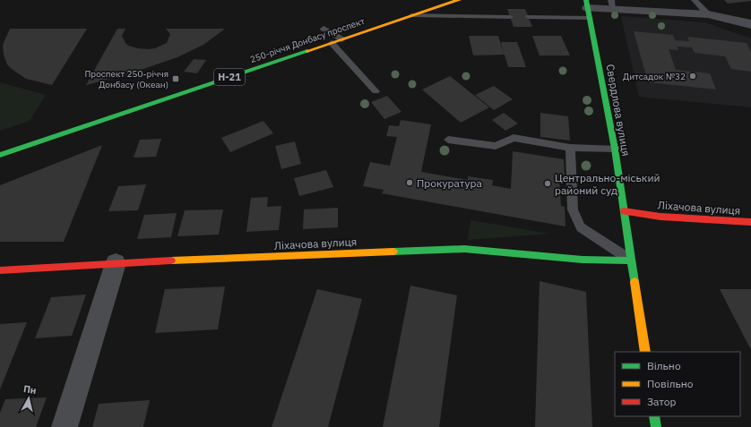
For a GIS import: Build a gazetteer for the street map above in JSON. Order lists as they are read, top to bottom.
{
  "streets": {
    "street": [
      "250-річчя Донбасу проспект",
      "Н-21",
      "Свердлова вулиця",
      "Ліхачова вулиця"
    ]
  },
  "crossings": [
    ["Свердлова вулиця", "Ліхачова вулиця"]
  ],
  "places": {
    "other": ["Дитсадок №32", "Прокуратура", "Центрально-міський районий суд"],
    "transit": ["Проспект 250-річчя Донбасу (Океан)"]
  },
  "legend": ["Вільно", "Повільно", "Затор"],
  "north": "top"
}
